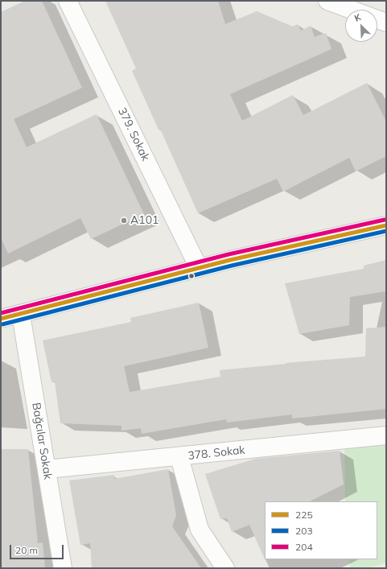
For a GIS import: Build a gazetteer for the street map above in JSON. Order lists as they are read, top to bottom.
{
  "streets": {
    "street": ["379. Sokak", "Bağcılar Sokak", "378. Sokak"]
  },
  "crossings": [
    ["Bağcılar Sokak", "378. Sokak"]
  ],
  "places": ["A101"],
  "lines": ["transit line 204", "transit line 225", "transit line 203"],
  "legend": ["225", "203", "204"],
  "scale_bar": "20 m",
  "north": "top left"
}
